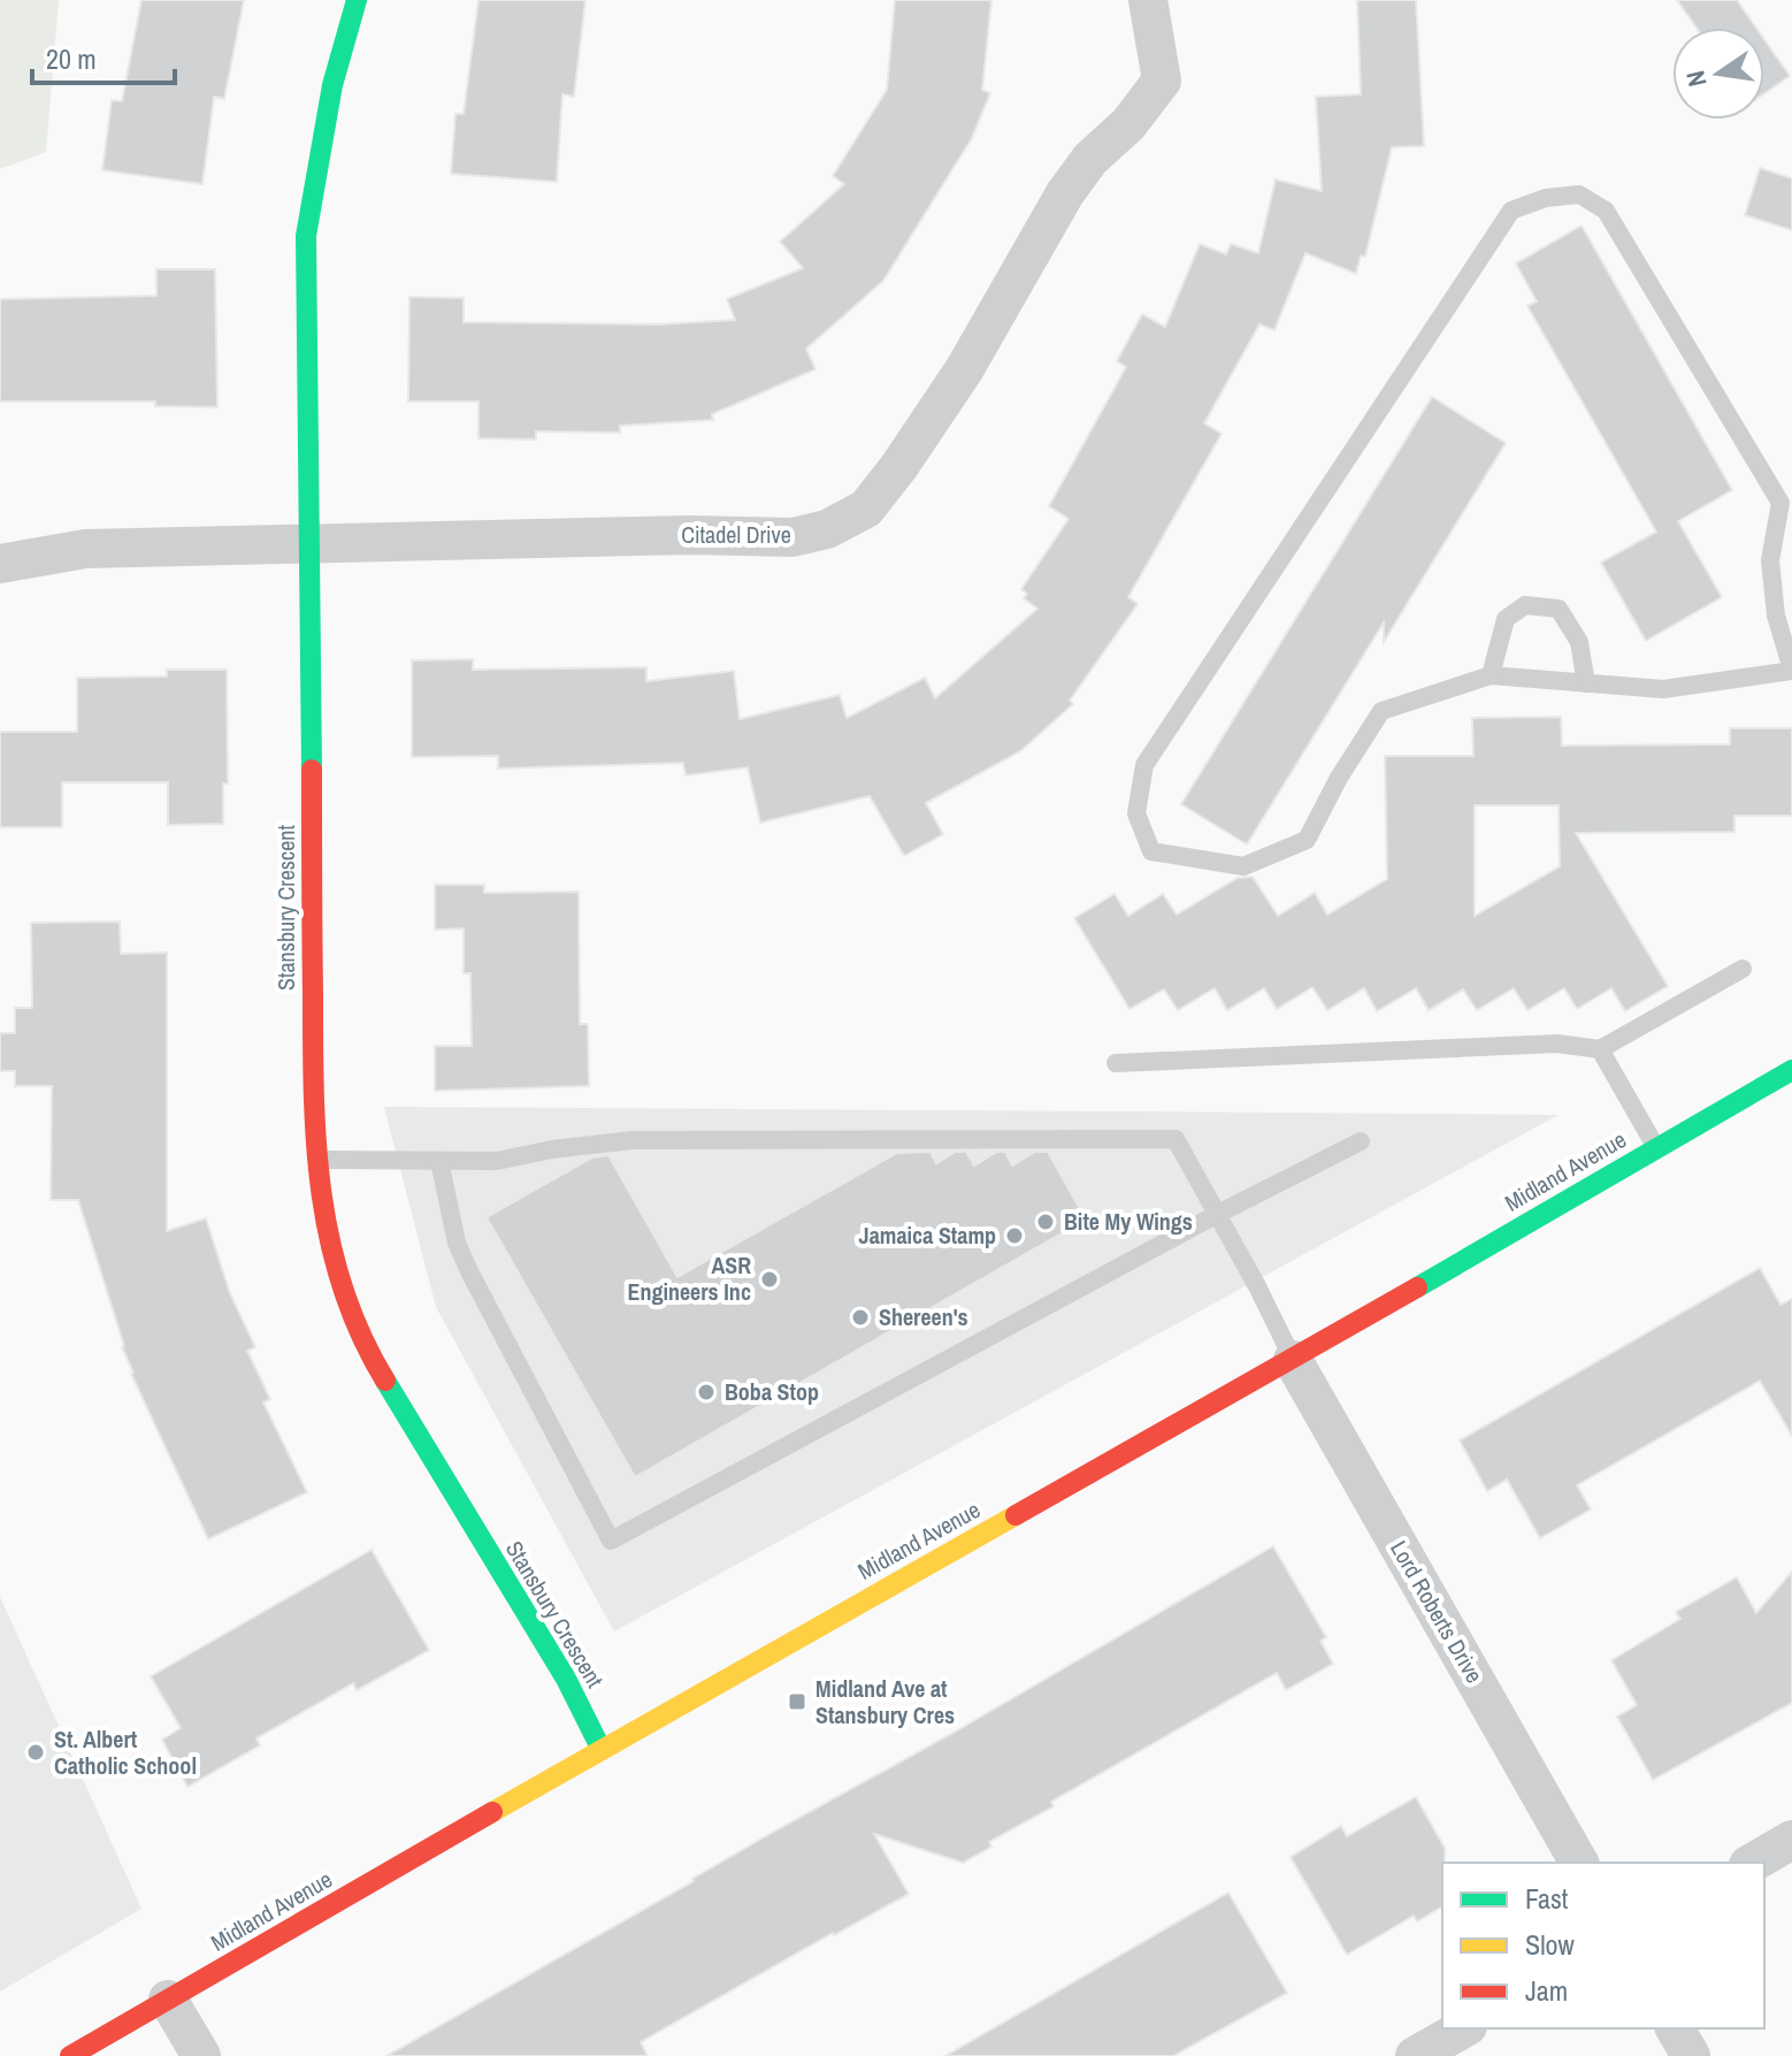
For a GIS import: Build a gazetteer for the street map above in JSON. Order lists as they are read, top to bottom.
{
  "streets": {
    "main road": ["Stansbury Crescent", "Midland Avenue"],
    "street": ["Citadel Drive", "Lord Roberts Drive"]
  },
  "crossings": [
    ["Citadel Drive", "Stansbury Crescent"],
    ["Stansbury Crescent", "Midland Avenue"],
    ["Midland Avenue", "Lord Roberts Drive"]
  ],
  "places": {
    "other": [
      "Bite My Wings",
      "Jamaica Stamp",
      "ASR Engineers Inc",
      "Shereen's",
      "Boba Stop",
      "St. Albert Catholic School"
    ],
    "transit": ["Midland Ave at Stansbury Cres"]
  },
  "legend": ["Fast", "Slow", "Jam"],
  "scale_bar": "20 m",
  "north": "left"
}
